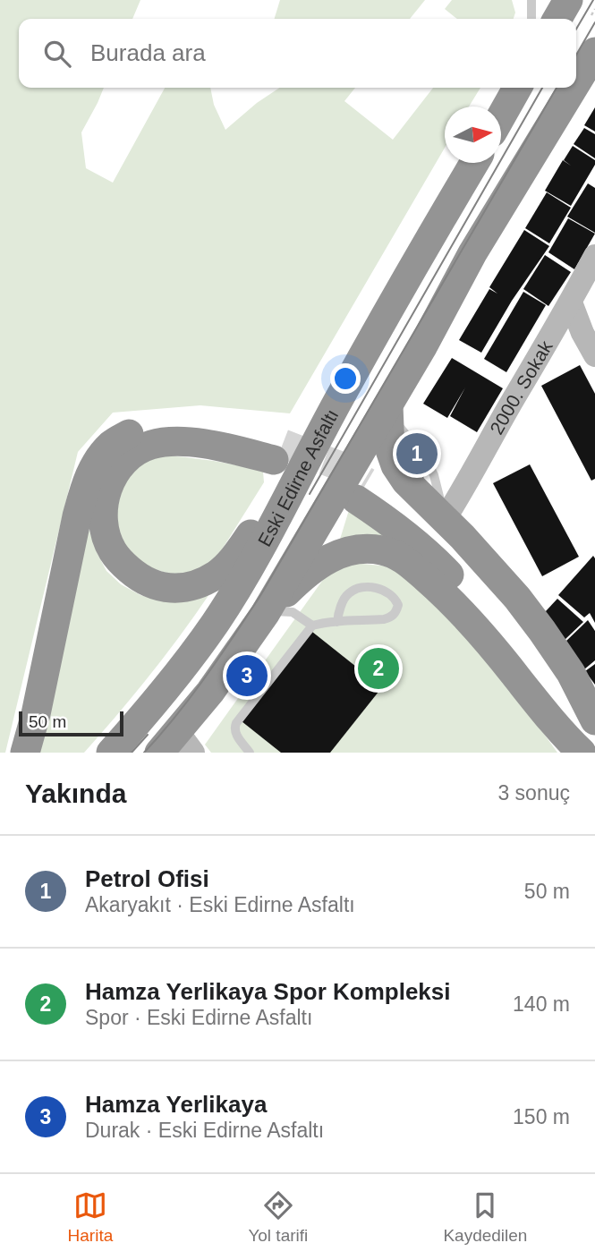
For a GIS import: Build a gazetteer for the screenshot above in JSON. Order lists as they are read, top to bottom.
{
  "streets": {
    "highway": ["Eski Edirne Asfaltı"],
    "street": ["2000. Sokak"]
  },
  "scale_bar": "50 m",
  "north": "right",
  "page": {
    "search": "Burada ara",
    "pins": ["1", "2", "3"],
    "scale": "50 m",
    "heading": ["Yakında", "3 sonuç"],
    "list": [
      {
        "mark": "1",
        "name": "Petrol Ofisi",
        "note": "Akaryakıt · Eski Edirne Asfaltı",
        "value": "50 m"
      },
      {
        "mark": "2",
        "name": "Hamza Yerlikaya Spor Kompleksi",
        "note": "Spor · Eski Edirne Asfaltı",
        "value": "140 m"
      },
      {
        "mark": "3",
        "name": "Hamza Yerlikaya",
        "note": "Durak · Eski Edirne Asfaltı",
        "value": "150 m"
      }
    ],
    "nav": ["Harita", "Yol tarifi", "Kaydedilen"]
  }
}
